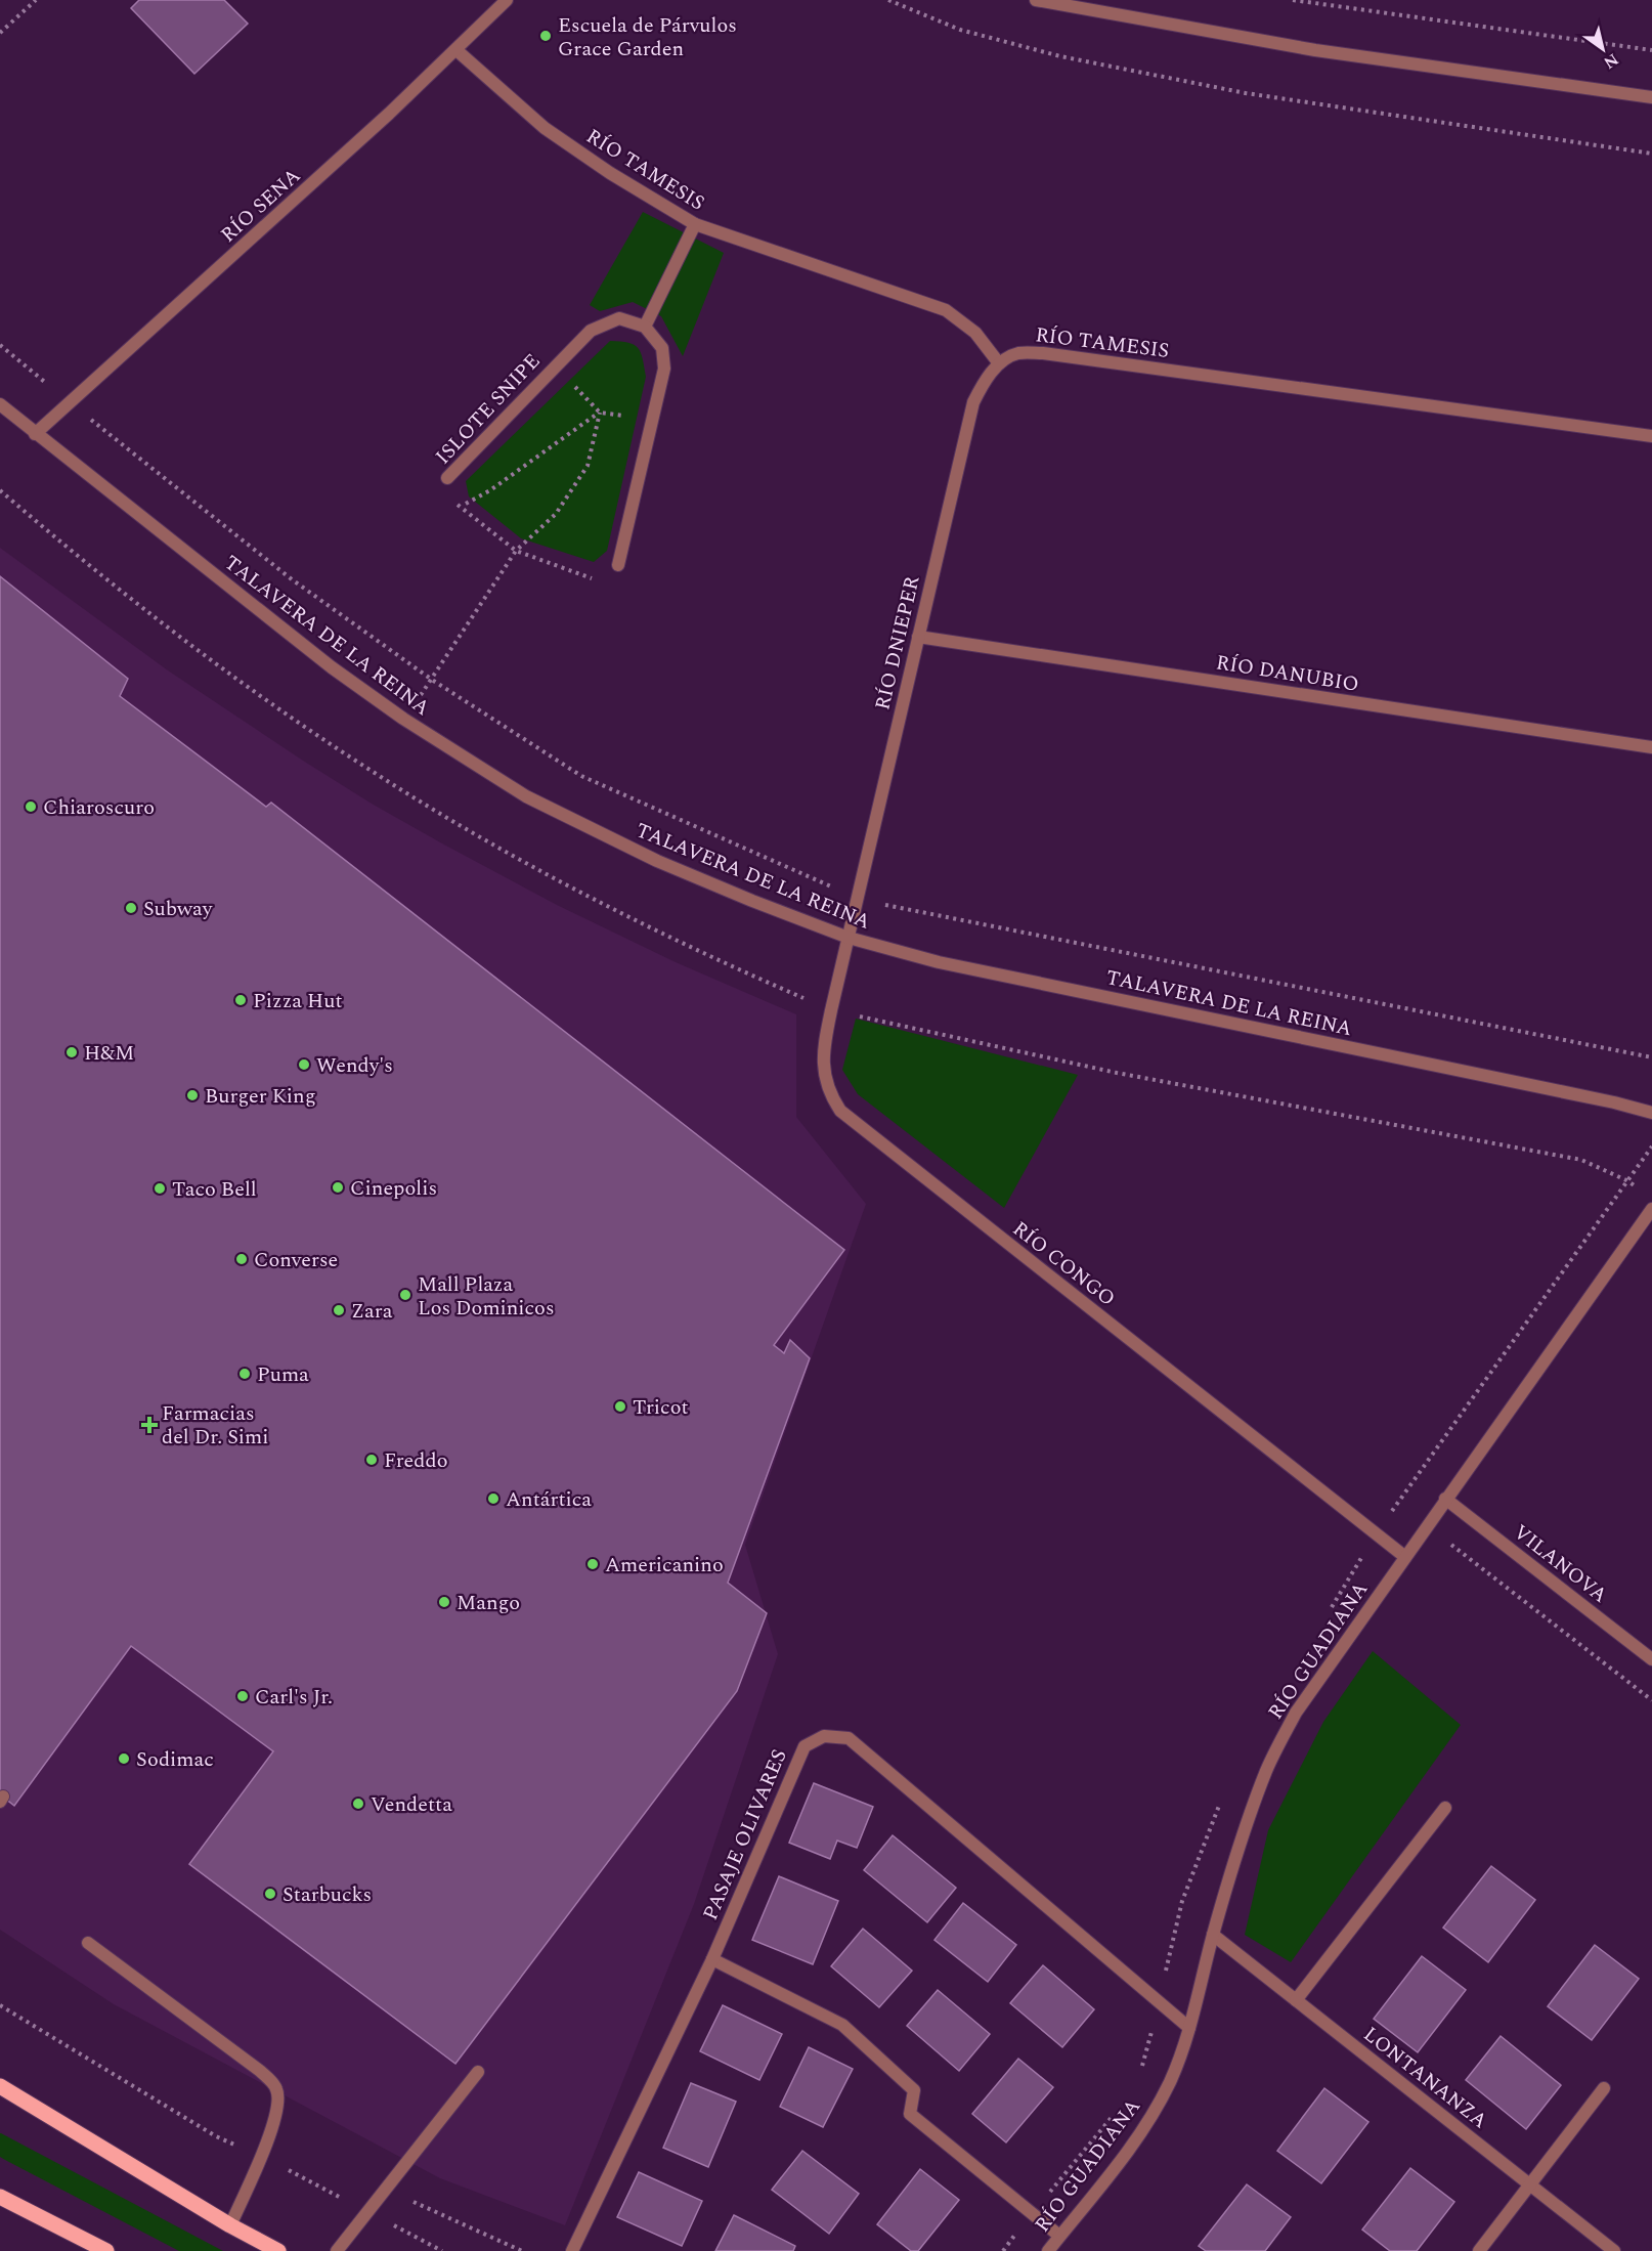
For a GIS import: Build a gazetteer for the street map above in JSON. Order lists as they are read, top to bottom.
{
  "streets": {
    "street": [
      "RÍO TAMESIS",
      "RÍO SENA",
      "ISLOTE SNIPE",
      "TALAVERA DE LA REINA",
      "RÍO DNIEPER",
      "RÍO DANUBIO",
      "RÍO CONGO",
      "VILANOVA",
      "RÍO GUADIANA",
      "PASAJE OLIVARES",
      "LONTANANZA"
    ]
  },
  "crossings": [
    ["RÍO TAMESIS", "RÍO SENA"],
    ["RÍO TAMESIS", "RÍO DNIEPER"],
    ["RÍO SENA", "TALAVERA DE LA REINA"],
    ["TALAVERA DE LA REINA", "RÍO DNIEPER"],
    ["TALAVERA DE LA REINA", "RÍO CONGO"],
    ["RÍO DNIEPER", "RÍO DANUBIO"],
    ["RÍO DNIEPER", "RÍO CONGO"],
    ["RÍO CONGO", "RÍO GUADIANA"],
    ["VILANOVA", "RÍO GUADIANA"],
    ["RÍO GUADIANA", "PASAJE OLIVARES"],
    ["RÍO GUADIANA", "LONTANANZA"]
  ],
  "places": {
    "other": [
      "Escuela de Párvulos Grace Garden",
      "Chiaroscuro",
      "Subway",
      "Pizza Hut",
      "H&M",
      "Wendy's",
      "Burger King",
      "Cinepolis",
      "Taco Bell",
      "Converse",
      "Mall Plaza Los Dominicos",
      "Zara",
      "Puma",
      "Tricot",
      "Freddo",
      "Antártica",
      "Americanino",
      "Mango",
      "Carl's Jr.",
      "Sodimac",
      "Vendetta",
      "Starbucks"
    ],
    "health": ["Farmacias del Dr. Simi"]
  },
  "north": "bottom right"
}
